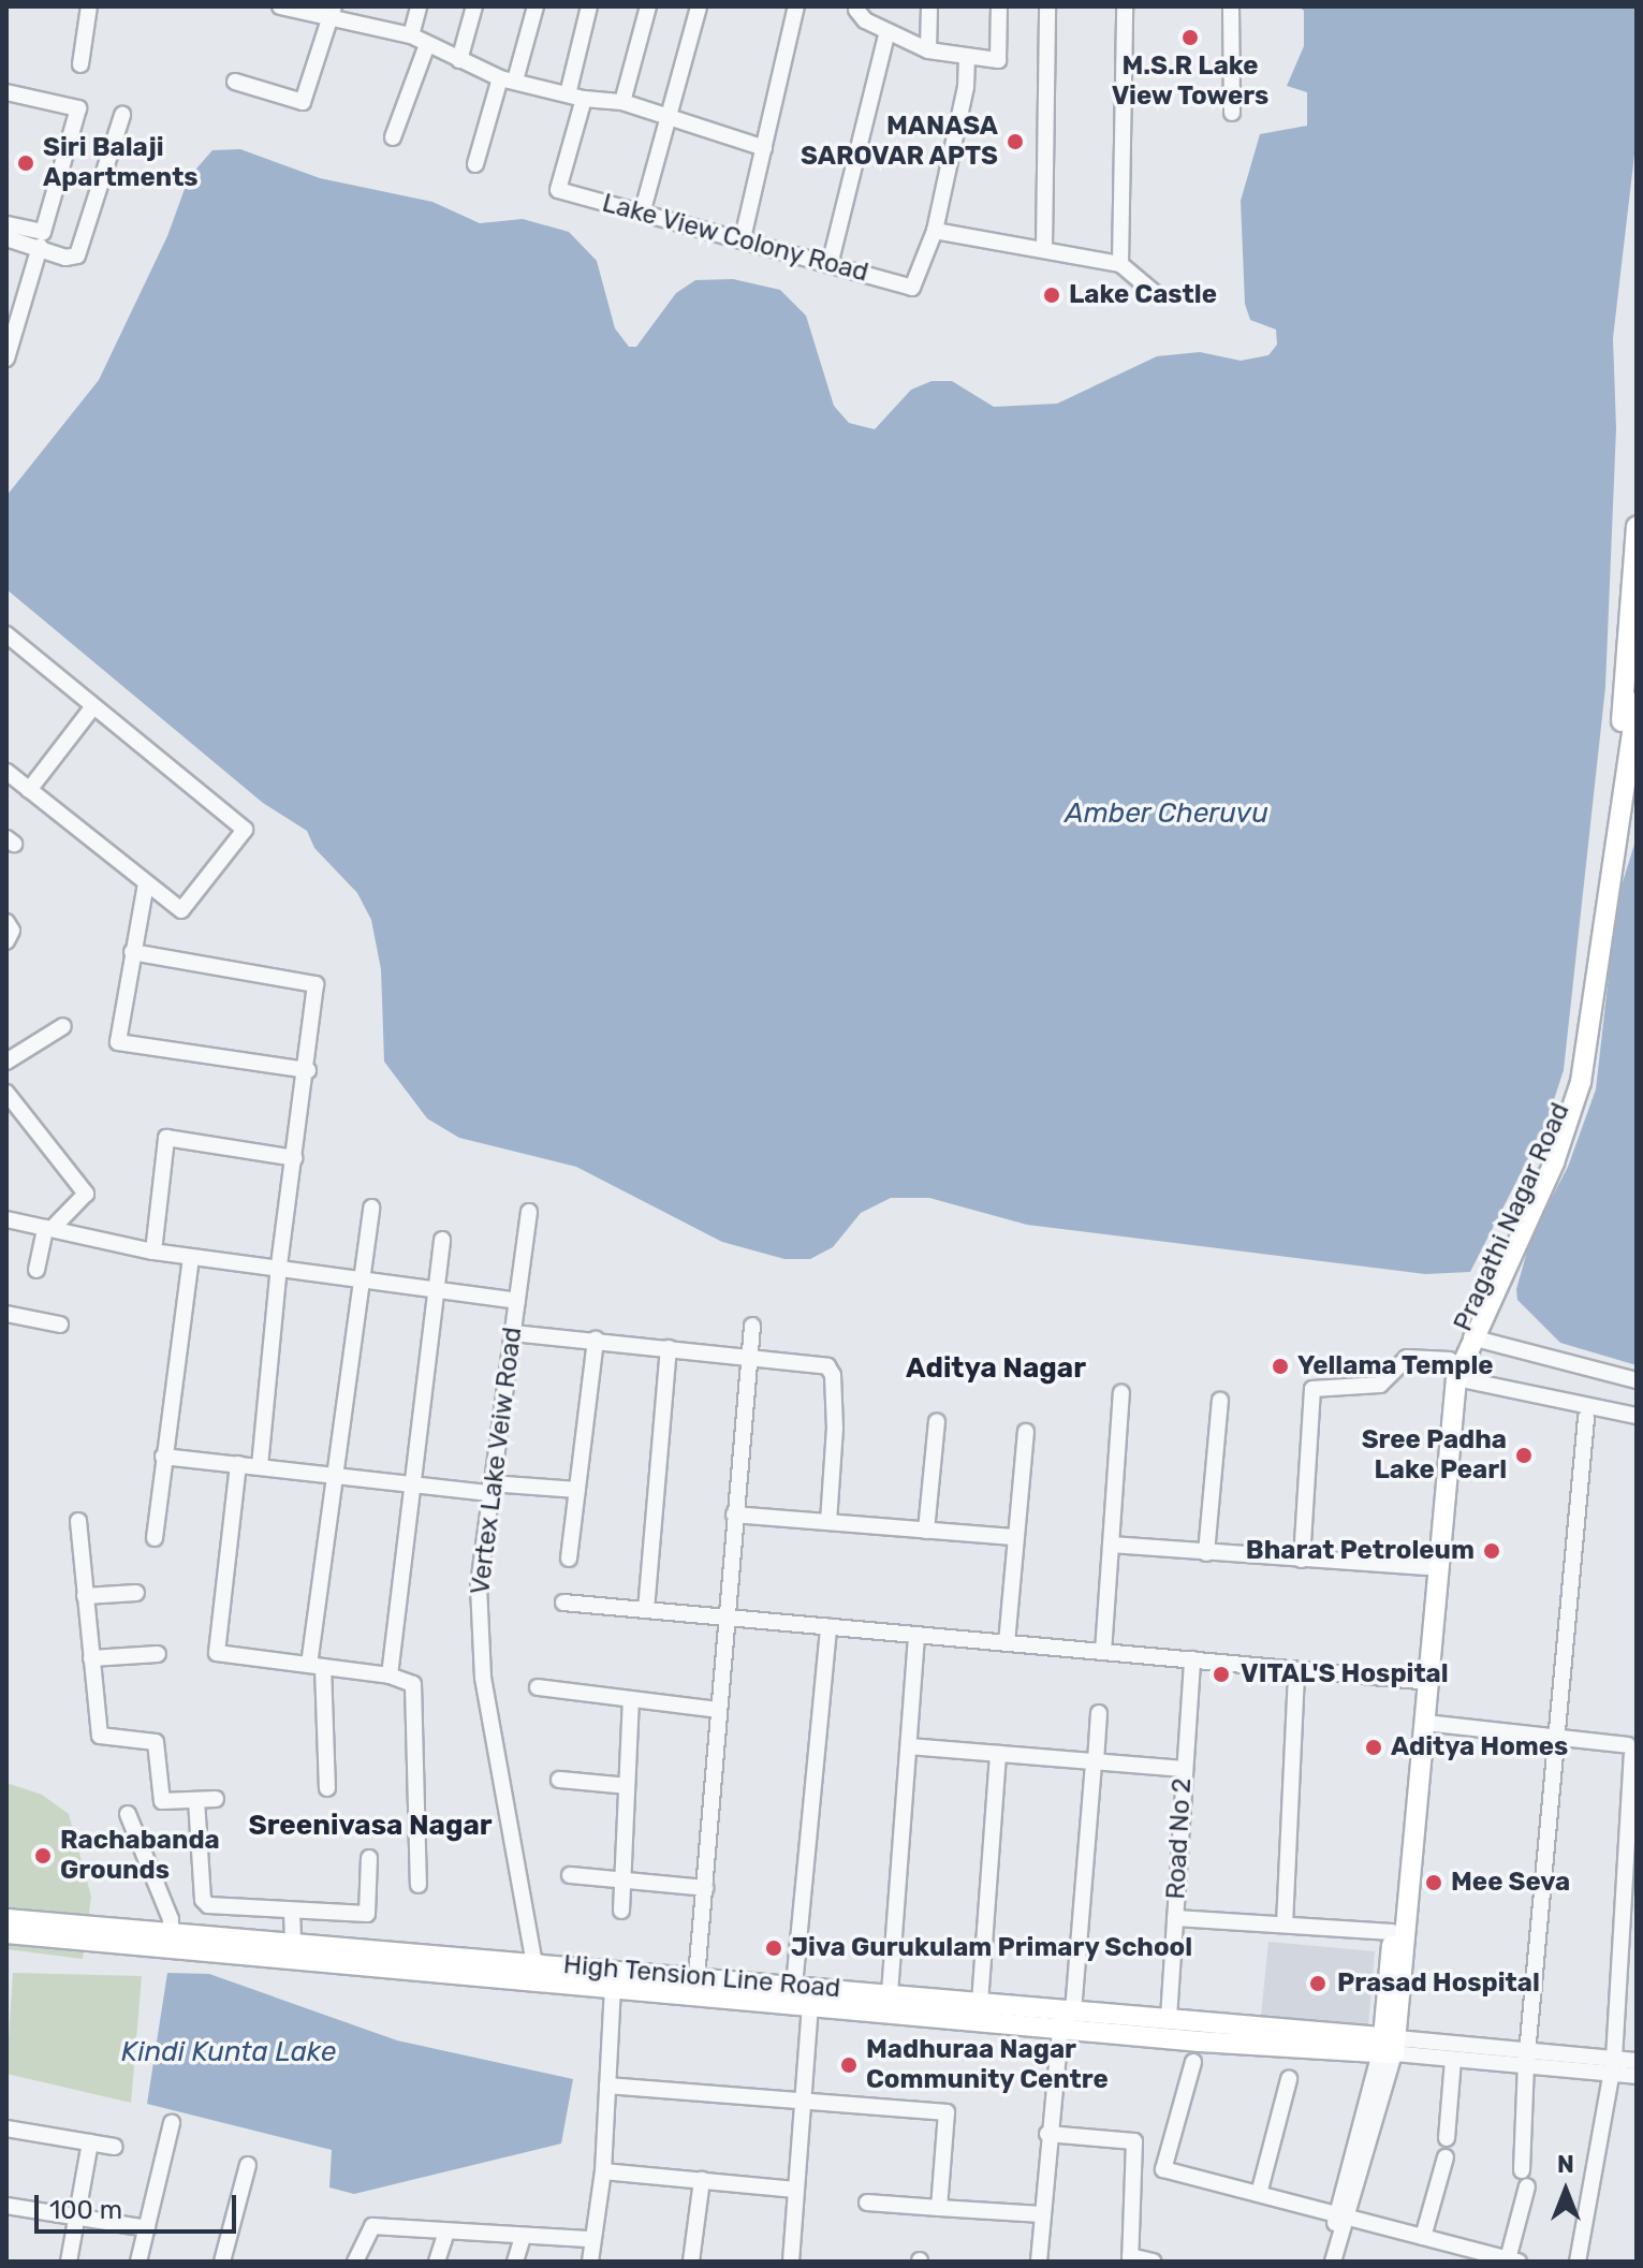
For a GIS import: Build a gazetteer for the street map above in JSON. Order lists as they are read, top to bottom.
{
  "streets": {
    "main road": ["Pragathi Nagar Road", "High Tension Line Road"],
    "street": ["Lake View Colony Road", "Vertex Lake Veiw Road", "Road No 2"]
  },
  "crossings": [
    ["Vertex Lake Veiw Road", "High Tension Line Road"],
    ["Road No 2", "High Tension Line Road"]
  ],
  "districts": ["Aditya Nagar", "Sreenivasa Nagar"],
  "water": ["Amber Cheruvu", "Kindi Kunta Lake"],
  "places": [
    "M.S.R Lake View Towers",
    "MANASA SAROVAR APTS",
    "Siri Balaji Apartments",
    "Lake Castle",
    "Yellama Temple",
    "Sree Padha Lake Pearl",
    "Bharat Petroleum",
    "VITAL'S Hospital",
    "Aditya Homes",
    "Rachabanda Grounds",
    "Mee Seva",
    "Jiva Gurukulam Primary School",
    "Prasad Hospital",
    "Madhuraa Nagar Community Centre"
  ],
  "scale_bar": "100 m",
  "north": "top"
}
